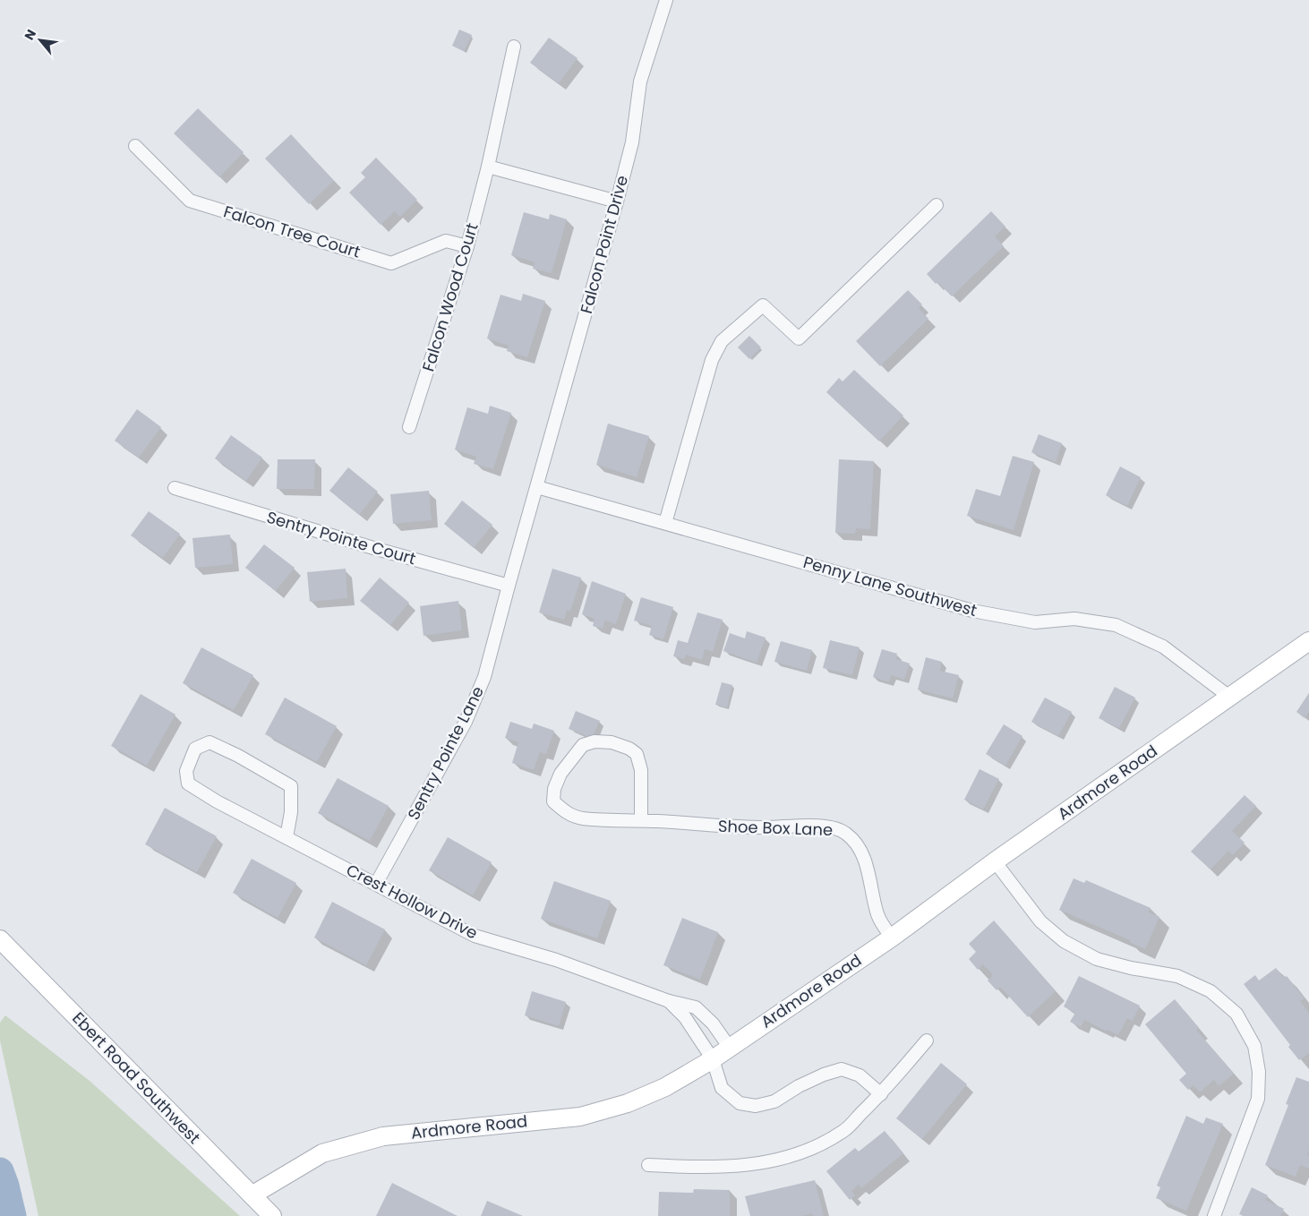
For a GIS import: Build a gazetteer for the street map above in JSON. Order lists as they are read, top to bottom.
{
  "streets": {
    "street": [
      "Falcon Tree Court",
      "Falcon Point Drive",
      "Falcon Wood Court",
      "Sentry Pointe Court",
      "Penny Lane Southwest",
      "Sentry Pointe Lane",
      "Ardmore Road",
      "Shoe Box Lane",
      "Crest Hollow Drive",
      "Ebert Road Southwest"
    ]
  },
  "crossings": [
    ["Falcon Tree Court", "Falcon Wood Court"],
    ["Falcon Point Drive", "Penny Lane Southwest"],
    ["Falcon Point Drive", "Sentry Pointe Lane"],
    ["Sentry Pointe Court", "Sentry Pointe Lane"],
    ["Penny Lane Southwest", "Sentry Pointe Lane"],
    ["Penny Lane Southwest", "Ardmore Road"],
    ["Sentry Pointe Lane", "Crest Hollow Drive"],
    ["Ardmore Road", "Shoe Box Lane"],
    ["Ardmore Road", "Crest Hollow Drive"],
    ["Ardmore Road", "Ebert Road Southwest"]
  ],
  "north": "top left"
}
